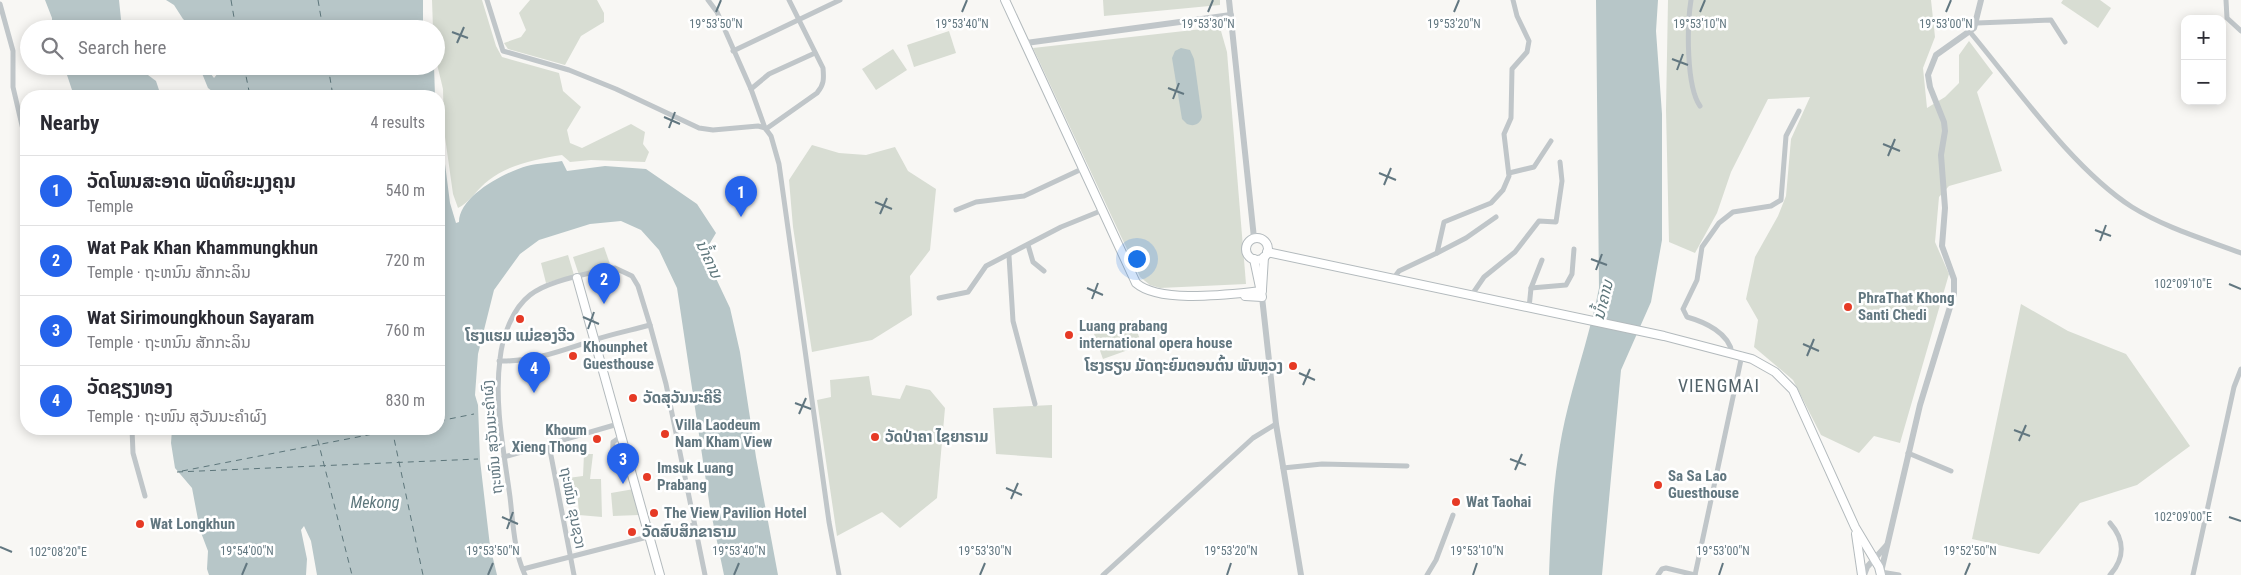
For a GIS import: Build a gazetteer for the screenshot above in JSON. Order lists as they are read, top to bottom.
{
  "streets": {
    "street": ["ຖະໜົນ ສຸວັນນະຄໍາຜົງ", "ຖະໜົນ ຂຸນຊວາ"]
  },
  "districts": ["VIENGMAI"],
  "water": ["ນ້ຳຄານ", "Mekong"],
  "places": [
    "PhraThat Khong Santi Chedi",
    "ໂຮງແຮມ ແມ່ຂອງວີວ",
    "Luang prabang international opera house",
    "Khounphet Guesthouse",
    "ໂຮງຮຽນ ມັດຖະຍົມຕອນຕົ້ນ ພັນຫຼວງ",
    "ວັດສຸວັນນະຄີຣີ",
    "Villa Laodeum Nam Kham View",
    "ວັດປ່າຄາ ໄຊຍາຣາມ",
    "Khoum Xieng Thong",
    "Imsuk Luang Prabang",
    "Sa Sa Lao Guesthouse",
    "Wat Taohai",
    "The View Pavilion Hotel",
    "Wat Longkhun",
    "ວັດສົບສິກຂາຣາມ"
  ],
  "page": {
    "map_buttons": ["+", "−"],
    "search": "Search here",
    "heading": ["Nearby", "4 results"],
    "list": [
      {
        "mark": "1",
        "name": "ວັດໂພນສະອາດ ພັດທິຍະມຸງຄຸນ",
        "note": "Temple",
        "value": "540 m"
      },
      {
        "mark": "2",
        "name": "Wat Pak Khan Khammungkhun",
        "note": "Temple · ຖະຫນົນ ສັກກະລິນ",
        "value": "720 m"
      },
      {
        "mark": "3",
        "name": "Wat Sirimoungkhoun Sayaram",
        "note": "Temple · ຖະຫນົນ ສັກກະລິນ",
        "value": "760 m"
      },
      {
        "mark": "4",
        "name": "ວັດຊຽງທອງ",
        "note": "Temple · ຖະໜົນ ສຸວັນນະຄໍາຜົງ",
        "value": "830 m"
      }
    ],
    "pins": [
      "1",
      "2",
      "4",
      "3"
    ]
  },
  "coordinates": [
    "19°53'50\"N",
    "19°53'40\"N",
    "19°53'30\"N",
    "19°53'20\"N",
    "19°53'10\"N",
    "19°53'00\"N",
    "102°09'10\"E",
    "102°09'00\"E",
    "19°54'00\"N",
    "19°52'50\"N",
    "102°08'20\"E"
  ]
}
